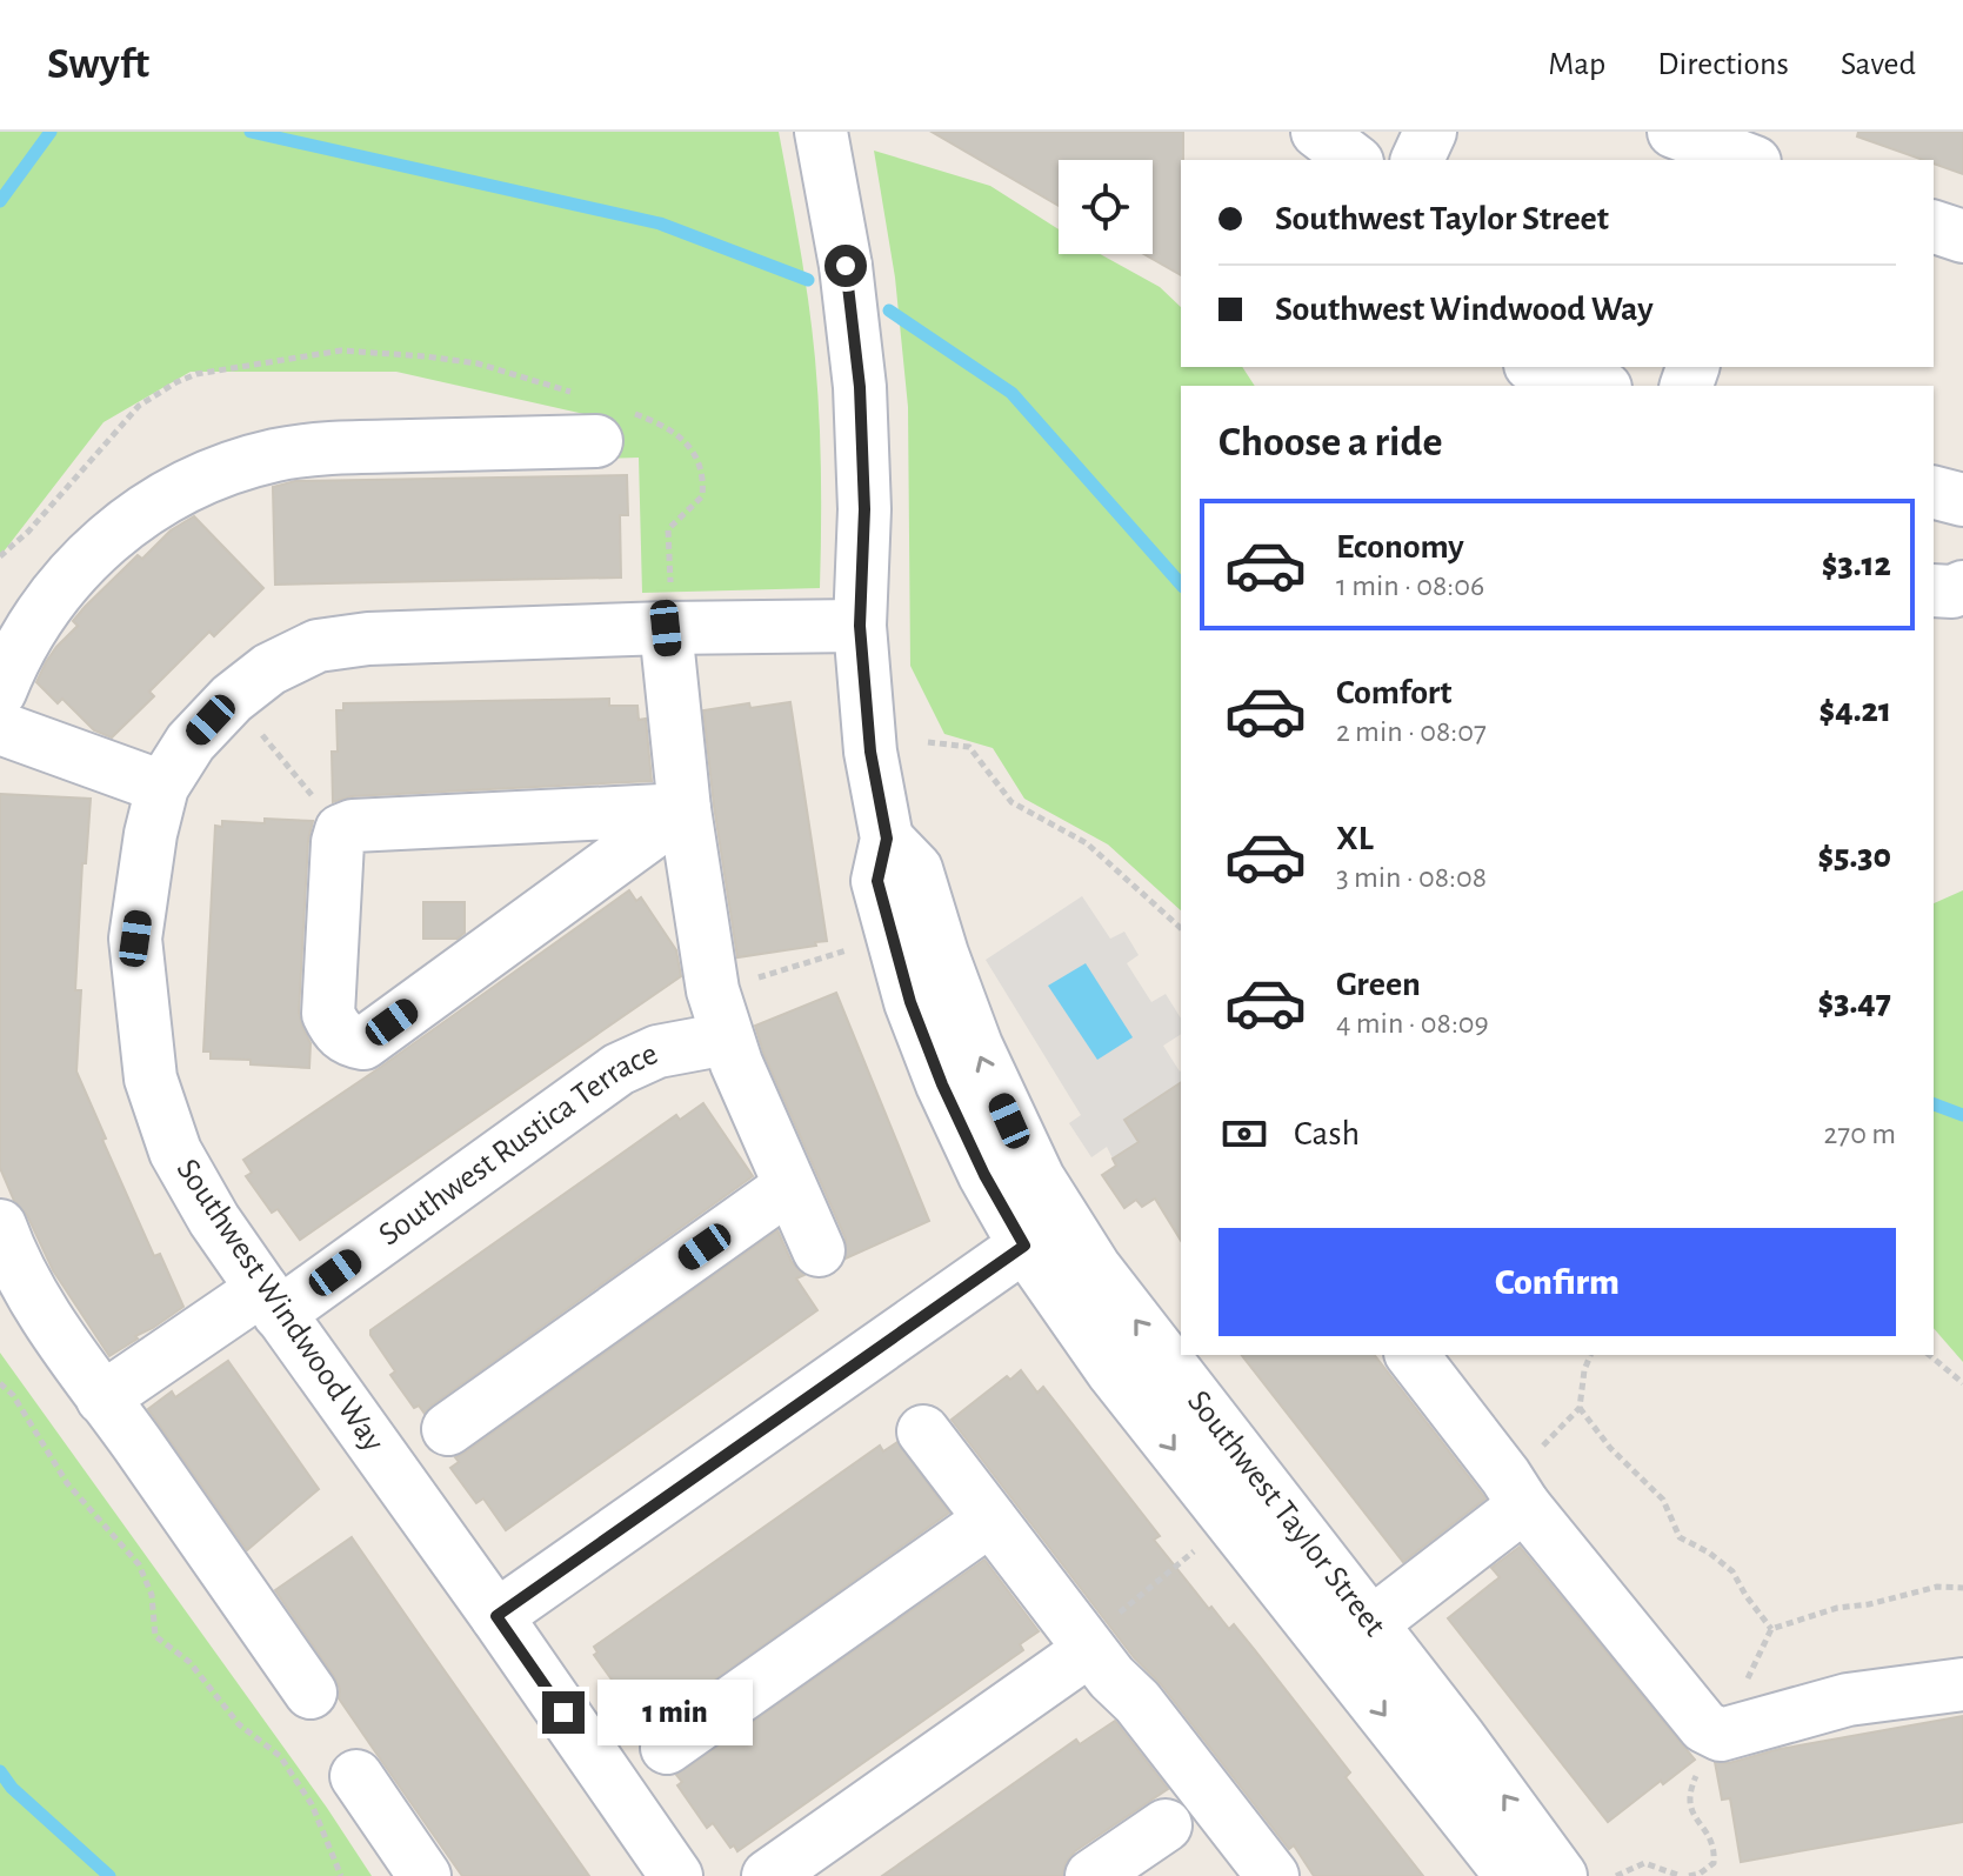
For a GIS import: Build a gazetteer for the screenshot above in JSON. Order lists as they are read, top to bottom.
{
  "streets": {
    "street": ["Southwest Rustica Terrace", "Southwest Windwood Way", "Southwest Taylor Street"]
  },
  "crossings": [
    ["Southwest Rustica Terrace", "Southwest Windwood Way"],
    ["Southwest Windwood Way", "Southwest Taylor Street"]
  ],
  "page": {
    "header": "Swyft",
    "nav": ["Map", "Directions", "Saved"],
    "banner": ["Southwest Taylor Street", "Southwest Windwood Way"],
    "heading": "Choose a ride",
    "list": [
      {
        "name": "Economy",
        "note": "1 min · 08:06",
        "value": "$3.12"
      },
      {
        "name": "Comfort",
        "note": "2 min · 08:07",
        "value": "$4.21"
      },
      {
        "name": "XL",
        "note": "3 min · 08:08",
        "value": "$5.30"
      },
      {
        "name": "Green",
        "note": "4 min · 08:09",
        "value": "$3.47"
      }
    ],
    "pay": ["Cash", "270 m"],
    "buttons": "Confirm",
    "bubble": "1 min"
  }
}
